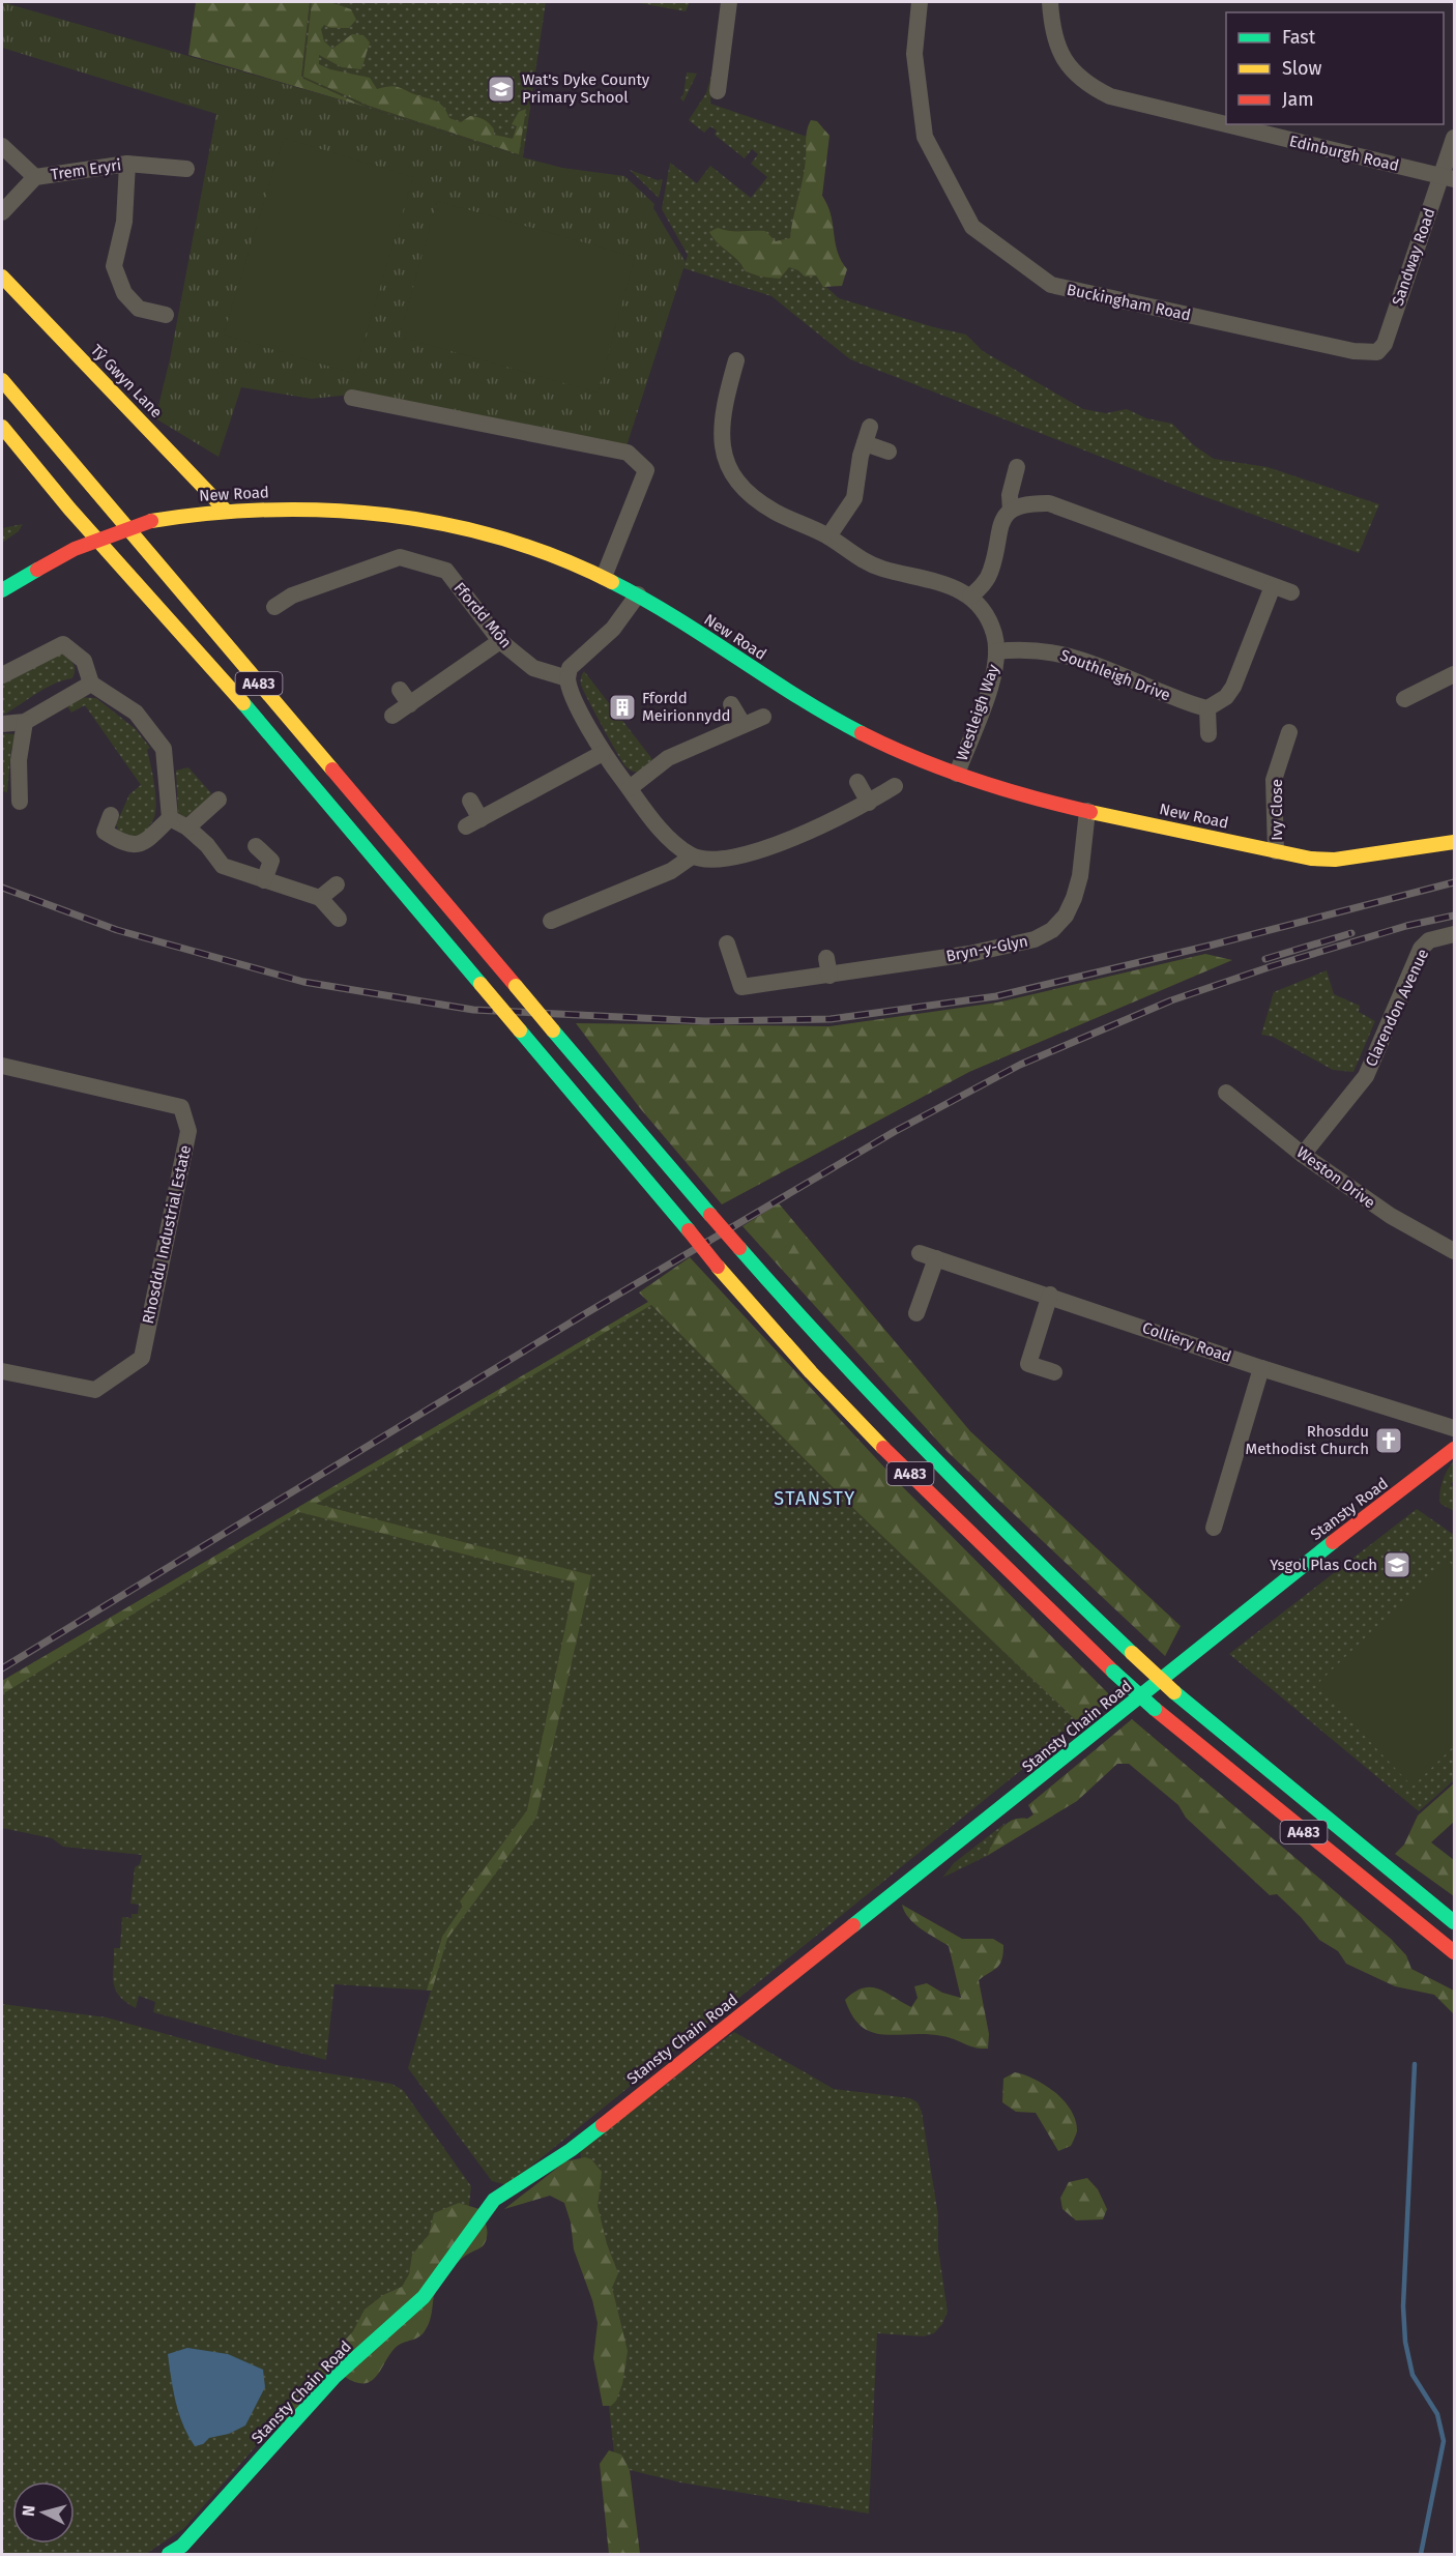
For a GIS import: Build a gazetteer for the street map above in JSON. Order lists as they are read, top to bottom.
{
  "streets": {
    "main road": [
      "Tŷ Gwyn Lane",
      "New Road",
      "A483",
      "Stansty Road",
      "Stansty Chain Road"
    ],
    "street": [
      "Edinburgh Road",
      "Trem Eryri",
      "Sandway Road",
      "Buckingham Road",
      "Ffordd Môn",
      "Southleigh Drive",
      "Westleigh Way",
      "Ivy Close",
      "Bryn-y-Glyn",
      "Clarendon Avenue",
      "Weston Drive",
      "Rhosddu Industrial Estate",
      "Colliery Road"
    ]
  },
  "crossings": [
    ["Edinburgh Road", "Sandway Road"],
    ["Sandway Road", "Buckingham Road"],
    ["Tŷ Gwyn Lane", "New Road"],
    ["New Road", "Westleigh Way"],
    ["New Road", "Ivy Close"],
    ["New Road", "Bryn-y-Glyn"],
    ["Southleigh Drive", "Westleigh Way"],
    ["Clarendon Avenue", "Weston Drive"],
    ["Stansty Road", "Stansty Chain Road"]
  ],
  "districts": ["STANSTY"],
  "places": {
    "school or university": ["Wat's Dyke County Primary School", "Ysgol Plas Coch"],
    "building": ["Ffordd Meirionnydd"],
    "church": ["Rhosddu Methodist Church"]
  },
  "legend": ["Fast", "Slow", "Jam"],
  "north": "left"
}
